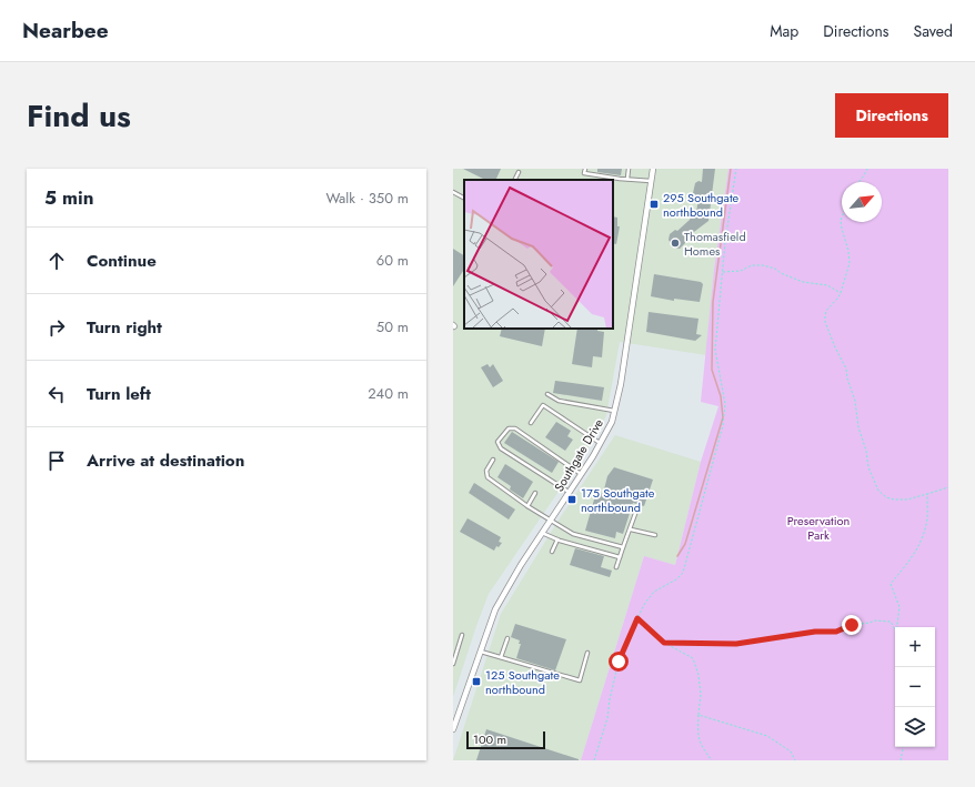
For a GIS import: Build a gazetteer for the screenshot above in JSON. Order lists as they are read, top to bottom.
{
  "streets": {
    "street": ["Southgate Drive"]
  },
  "parks": ["Preservation Park"],
  "places": {
    "transit": ["295 Southgate northbound", "175 Southgate northbound", "125 Southgate northbound"],
    "other": ["Thomasfield Homes"]
  },
  "scale_bar": "100 m",
  "north": "top right",
  "page": {
    "header": "Nearbee",
    "nav": ["Map", "Directions", "Saved"],
    "title": "Find us",
    "buttons": "Directions",
    "heading": ["5 min", "Walk · 350 m"],
    "list": [
      ["Continue", "60 m"],
      ["Turn right", "50 m"],
      ["Turn left", "240 m"],
      "Arrive at destination"
    ],
    "map_buttons": ["+", "−"],
    "scale": "100 m"
  }
}
